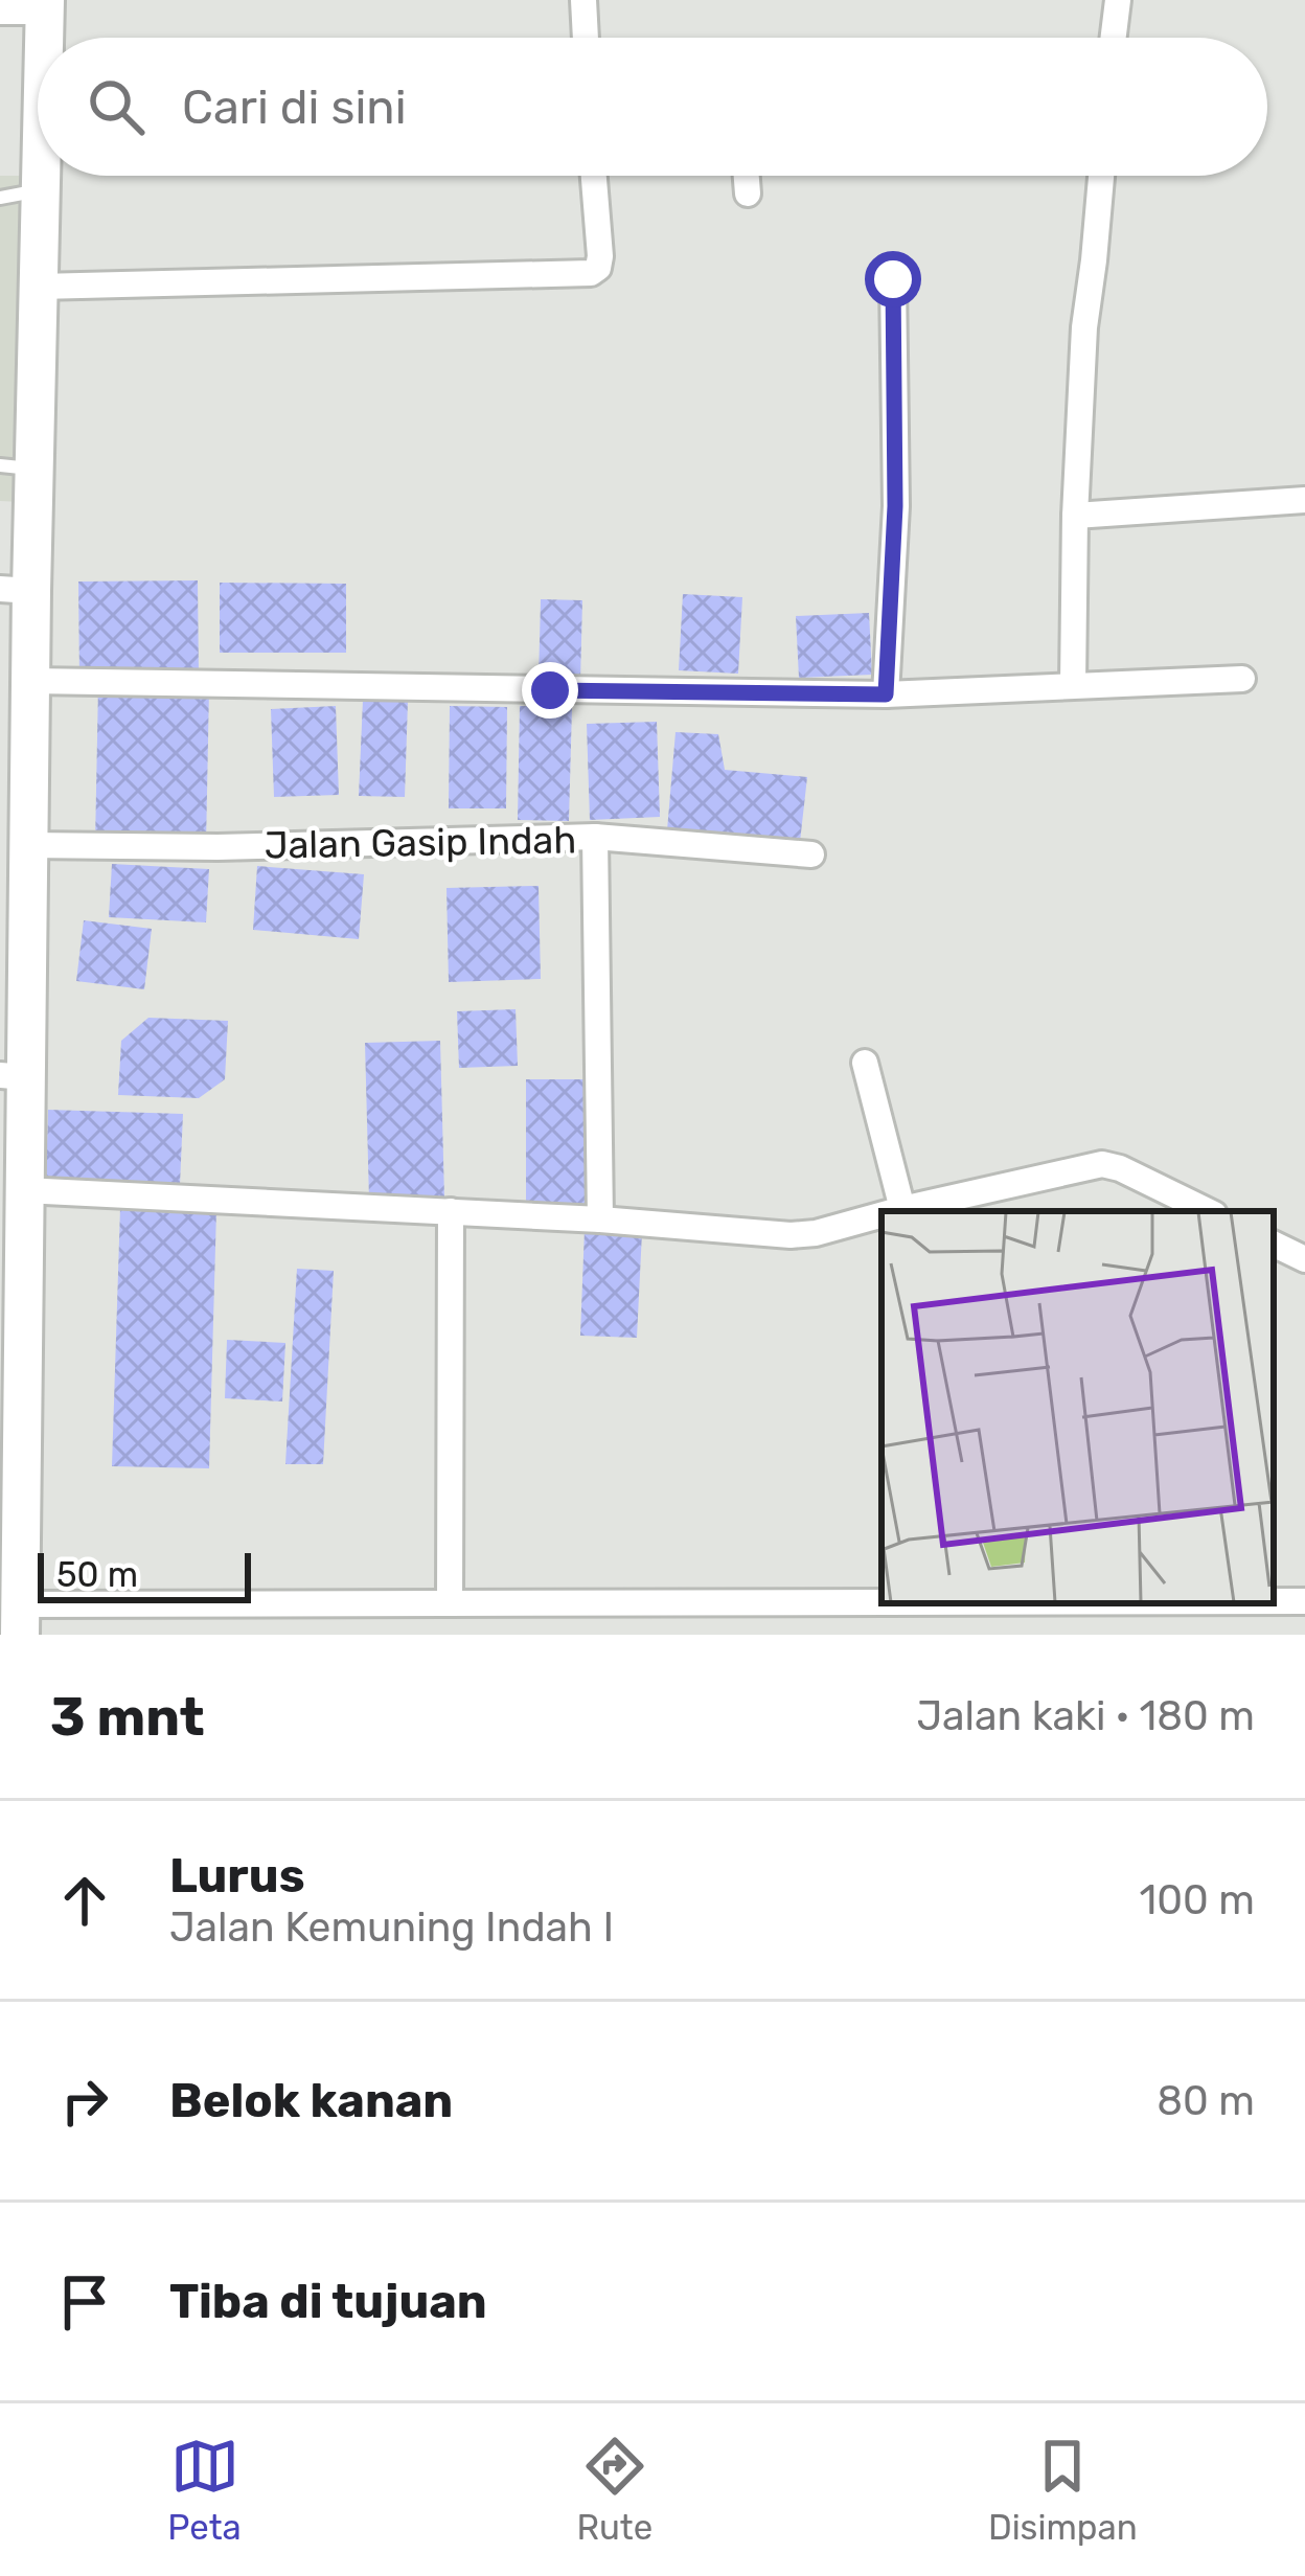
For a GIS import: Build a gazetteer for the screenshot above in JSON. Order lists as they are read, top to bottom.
{
  "streets": {
    "street": ["Jalan Gasip Indah"]
  },
  "scale_bar": "50 m",
  "page": {
    "search": "Cari di sini",
    "scale": "50 m",
    "heading": ["3 mnt", "Jalan kaki · 180 m"],
    "list": [
      ["Lurus", "Jalan Kemuning Indah I", "100 m"],
      ["Belok kanan", "80 m"],
      "Tiba di tujuan"
    ],
    "nav": ["Peta", "Rute", "Disimpan"]
  }
}
